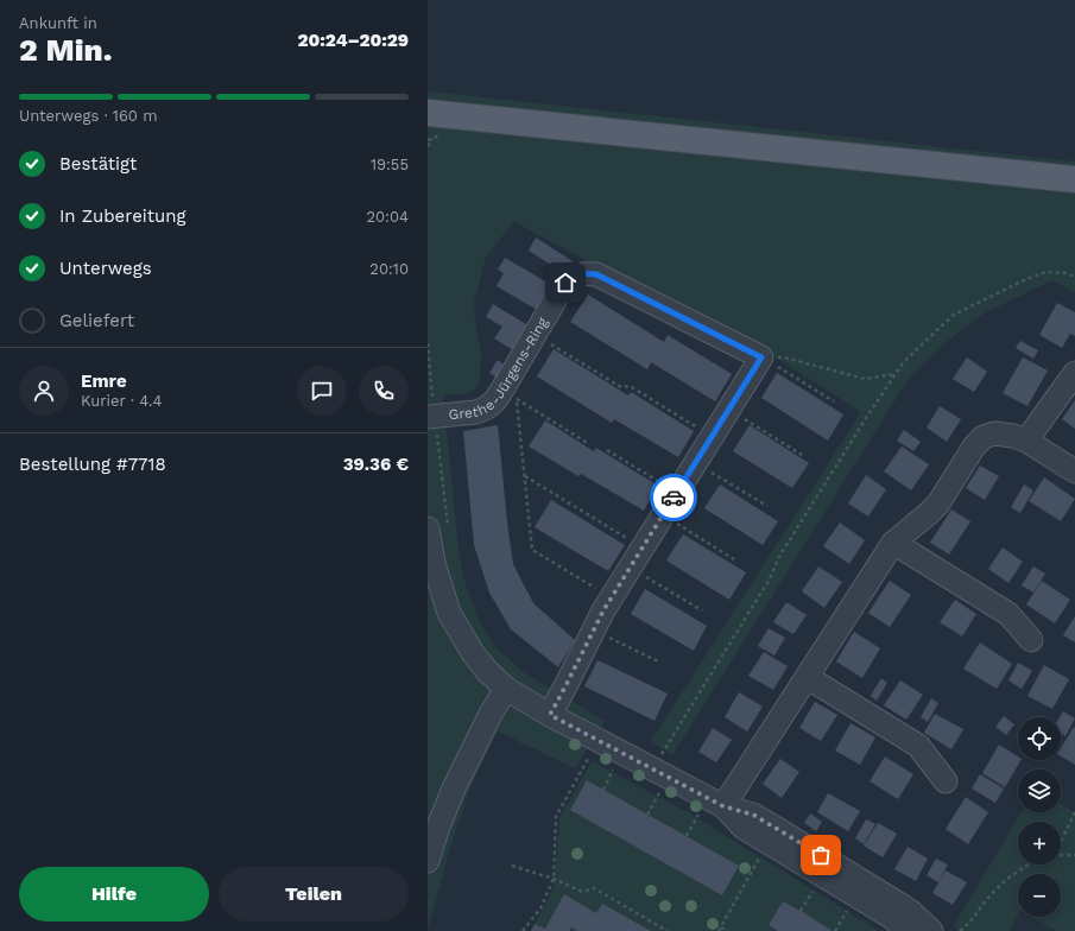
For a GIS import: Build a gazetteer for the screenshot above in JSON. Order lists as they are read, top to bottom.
{
  "streets": {
    "street": ["Grethe-Jürgens-Ring"]
  },
  "page": {
    "heading": ["2 Min.", "Ankunft in", "20:24–20:29"],
    "panel": [
      "Emre",
      "Kurier · 4.4",
      "Bestellung #7718",
      "39.36 €"
    ],
    "bar": "Unterwegs · 160 m",
    "list": [
      ["Bestätigt", "19:55"],
      ["In Zubereitung", "20:04"],
      ["Unterwegs", "20:10"],
      "Geliefert"
    ],
    "map_buttons": ["+", "−"],
    "buttons": ["Hilfe", "Teilen"]
  }
}
